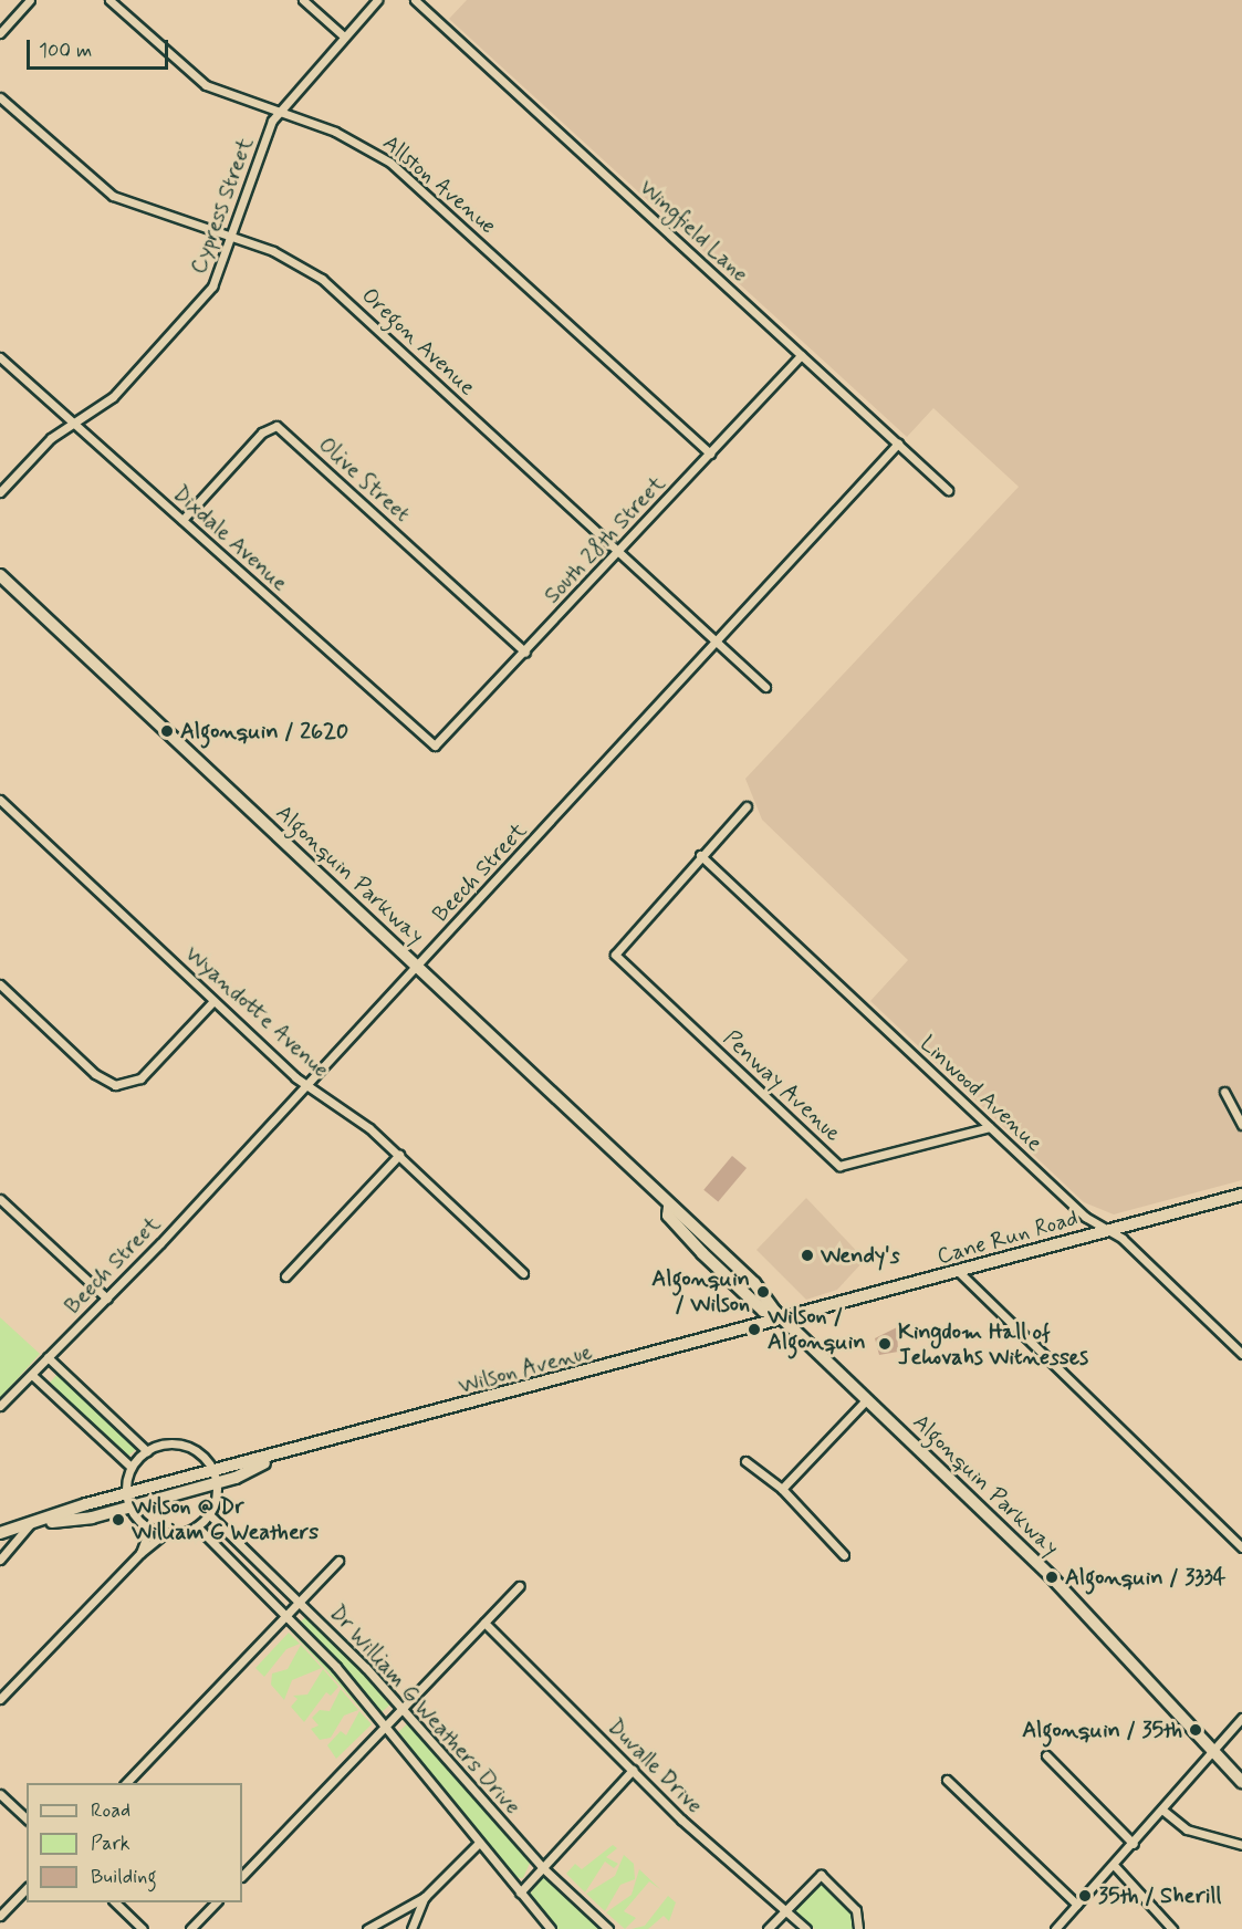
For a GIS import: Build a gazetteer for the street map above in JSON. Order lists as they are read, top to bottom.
{
  "streets": {
    "main road": ["Algonquin Parkway", "Cane Run Road", "Wilson Avenue"],
    "street": [
      "Allston Avenue",
      "Cypress Street",
      "Wingfield Lane",
      "Oregon Avenue",
      "Olive Street",
      "Dixdale Avenue",
      "South 28th Street",
      "Beech Street",
      "Wyandotte Avenue",
      "Penway Avenue",
      "Linwood Avenue",
      "Dr William G Weathers Drive",
      "Duvalle Drive"
    ]
  },
  "crossings": [
    ["Allston Avenue", "Cypress Street"],
    ["Allston Avenue", "South 28th Street"],
    ["Cypress Street", "Oregon Avenue"],
    ["Cypress Street", "Dixdale Avenue"],
    ["Wingfield Lane", "South 28th Street"],
    ["Wingfield Lane", "Beech Street"],
    ["Oregon Avenue", "South 28th Street"],
    ["Oregon Avenue", "Beech Street"],
    ["Olive Street", "Dixdale Avenue"],
    ["Olive Street", "South 28th Street"],
    ["Dixdale Avenue", "South 28th Street"],
    ["Beech Street", "Algonquin Parkway"],
    ["Beech Street", "Wyandotte Avenue"],
    ["Algonquin Parkway", "Cane Run Road"],
    ["Algonquin Parkway", "Wilson Avenue"],
    ["Penway Avenue", "Linwood Avenue"],
    ["Linwood Avenue", "Cane Run Road"],
    ["Cane Run Road", "Wilson Avenue"]
  ],
  "places": [
    "Algonquin / 2620",
    "Wendy's",
    "Algonquin / Wilson",
    "Wilson / Algonquin",
    "Kingdom Hall of Jehovahs Witnesses",
    "Wilson @ Dr William G Weathers",
    "Algonquin / 3334",
    "Algonquin / 35th",
    "35th / Sherill"
  ],
  "legend": ["Road", "Park", "Building"],
  "scale_bar": "100 m"
}
